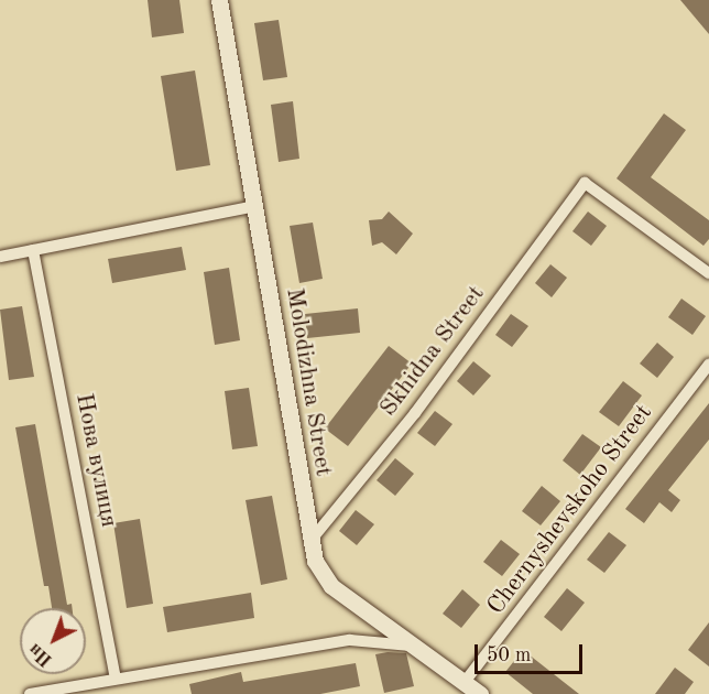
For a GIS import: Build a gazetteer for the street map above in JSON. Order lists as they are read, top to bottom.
{
  "streets": {
    "street": [
      "Skhidna Street",
      "Molodizhna Street",
      "Нова вулиця",
      "Chernyshevskoho Street"
    ]
  },
  "crossings": [
    ["Skhidna Street", "Molodizhna Street"],
    ["Molodizhna Street", "Chernyshevskoho Street"]
  ],
  "scale_bar": "50 m",
  "north": "bottom left"
}
